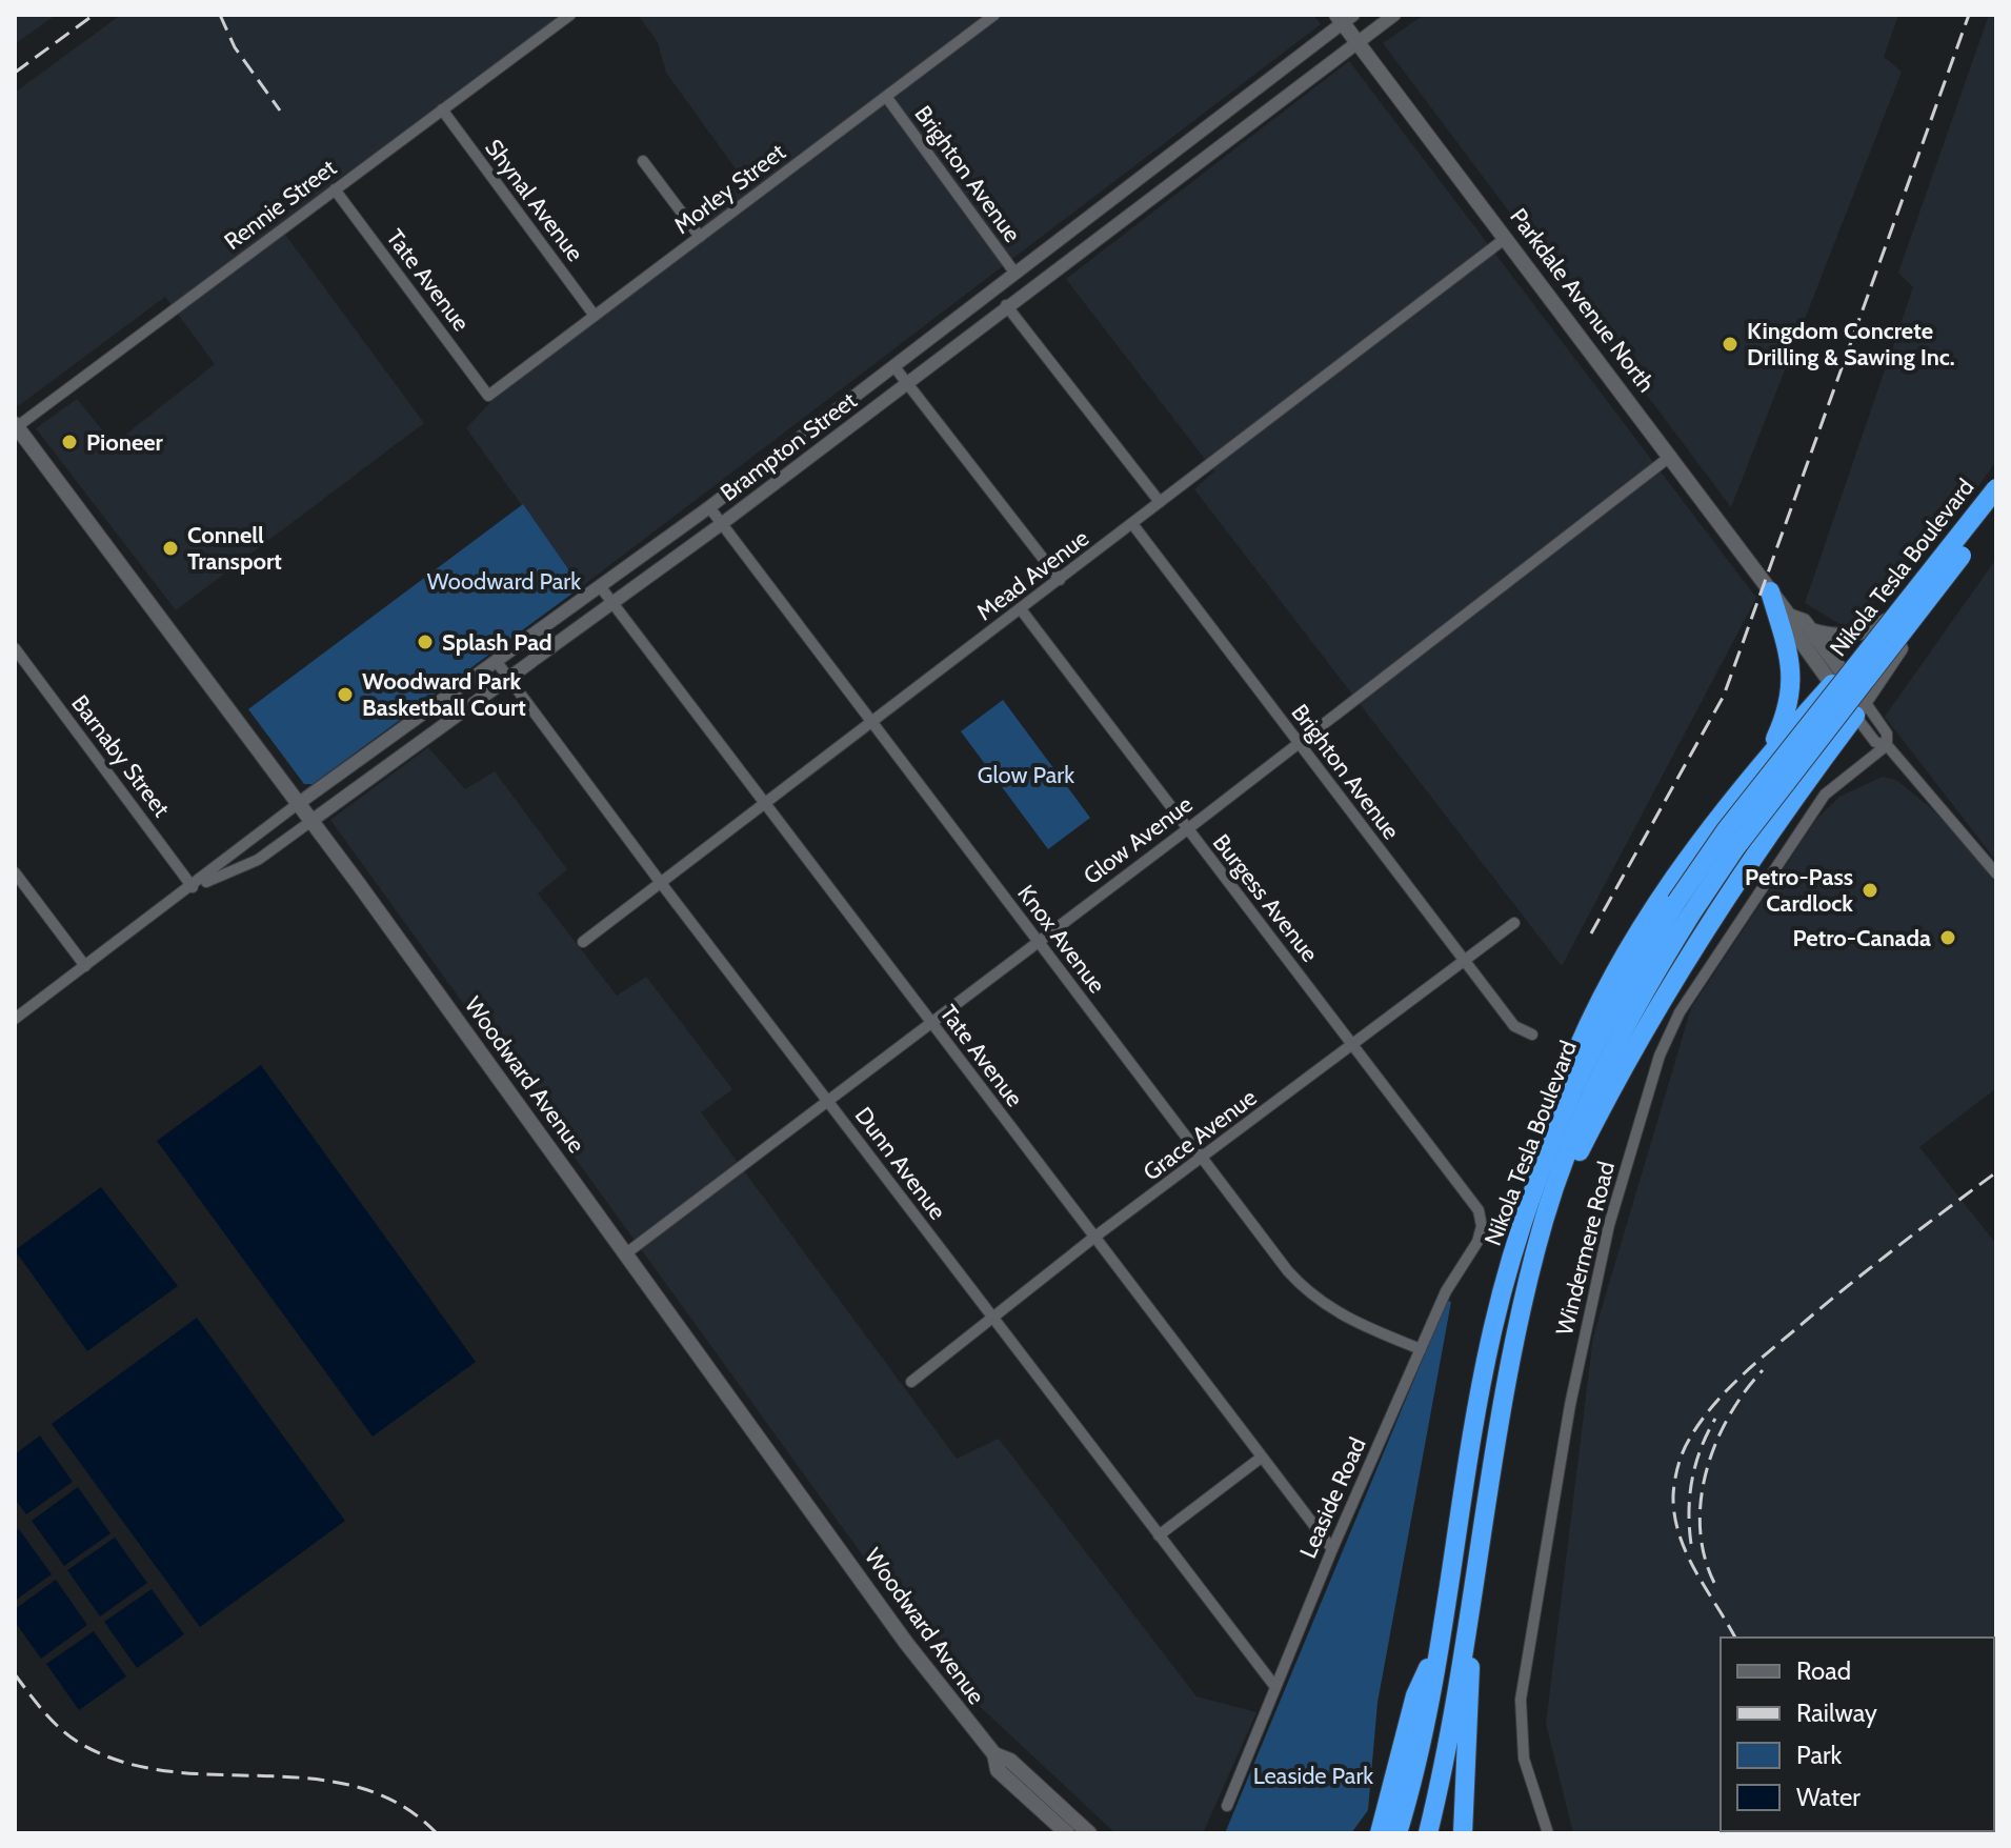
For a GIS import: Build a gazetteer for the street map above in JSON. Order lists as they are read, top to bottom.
{
  "streets": {
    "highway": ["Nikola Tesla Boulevard"],
    "main road": ["Parkdale Avenue North", "Woodward Avenue"],
    "street": [
      "Brighton Avenue",
      "Morley Street",
      "Shynal Avenue",
      "Rennie Street",
      "Tate Avenue",
      "Brampton Street",
      "Mead Avenue",
      "Barnaby Street",
      "Glow Avenue",
      "Burgess Avenue",
      "Knox Avenue",
      "Grace Avenue",
      "Dunn Avenue",
      "Windermere Road",
      "Leaside Road"
    ]
  },
  "crossings": [
    ["Brighton Avenue", "Morley Street"],
    ["Brighton Avenue", "Brampton Street"],
    ["Brighton Avenue", "Mead Avenue"],
    ["Brighton Avenue", "Glow Avenue"],
    ["Brighton Avenue", "Grace Avenue"],
    ["Morley Street", "Shynal Avenue"],
    ["Morley Street", "Tate Avenue"],
    ["Shynal Avenue", "Rennie Street"],
    ["Rennie Street", "Tate Avenue"],
    ["Rennie Street", "Woodward Avenue"],
    ["Tate Avenue", "Brampton Street"],
    ["Tate Avenue", "Mead Avenue"],
    ["Tate Avenue", "Glow Avenue"],
    ["Tate Avenue", "Grace Avenue"],
    ["Tate Avenue", "Leaside Road"],
    ["Parkdale Avenue North", "Brampton Street"],
    ["Parkdale Avenue North", "Mead Avenue"],
    ["Parkdale Avenue North", "Glow Avenue"],
    ["Parkdale Avenue North", "Windermere Road"],
    ["Brampton Street", "Barnaby Street"],
    ["Brampton Street", "Knox Avenue"],
    ["Brampton Street", "Woodward Avenue"],
    ["Brampton Street", "Dunn Avenue"],
    ["Mead Avenue", "Burgess Avenue"],
    ["Mead Avenue", "Knox Avenue"],
    ["Mead Avenue", "Dunn Avenue"],
    ["Glow Avenue", "Burgess Avenue"],
    ["Glow Avenue", "Knox Avenue"],
    ["Glow Avenue", "Woodward Avenue"],
    ["Glow Avenue", "Dunn Avenue"],
    ["Burgess Avenue", "Grace Avenue"],
    ["Burgess Avenue", "Leaside Road"],
    ["Knox Avenue", "Grace Avenue"],
    ["Knox Avenue", "Leaside Road"],
    ["Grace Avenue", "Dunn Avenue"],
    ["Dunn Avenue", "Leaside Road"]
  ],
  "parks": ["Woodward Park", "Glow Park", "Leaside Park"],
  "places": [
    "Kingdom Concrete Drilling & Sawing Inc.",
    "Pioneer",
    "Connell Transport",
    "Splash Pad",
    "Woodward Park Basketball Court",
    "Petro-Pass Cardlock",
    "Petro-Canada"
  ],
  "legend": [
    "Road",
    "Railway",
    "Park",
    "Water"
  ]
}
